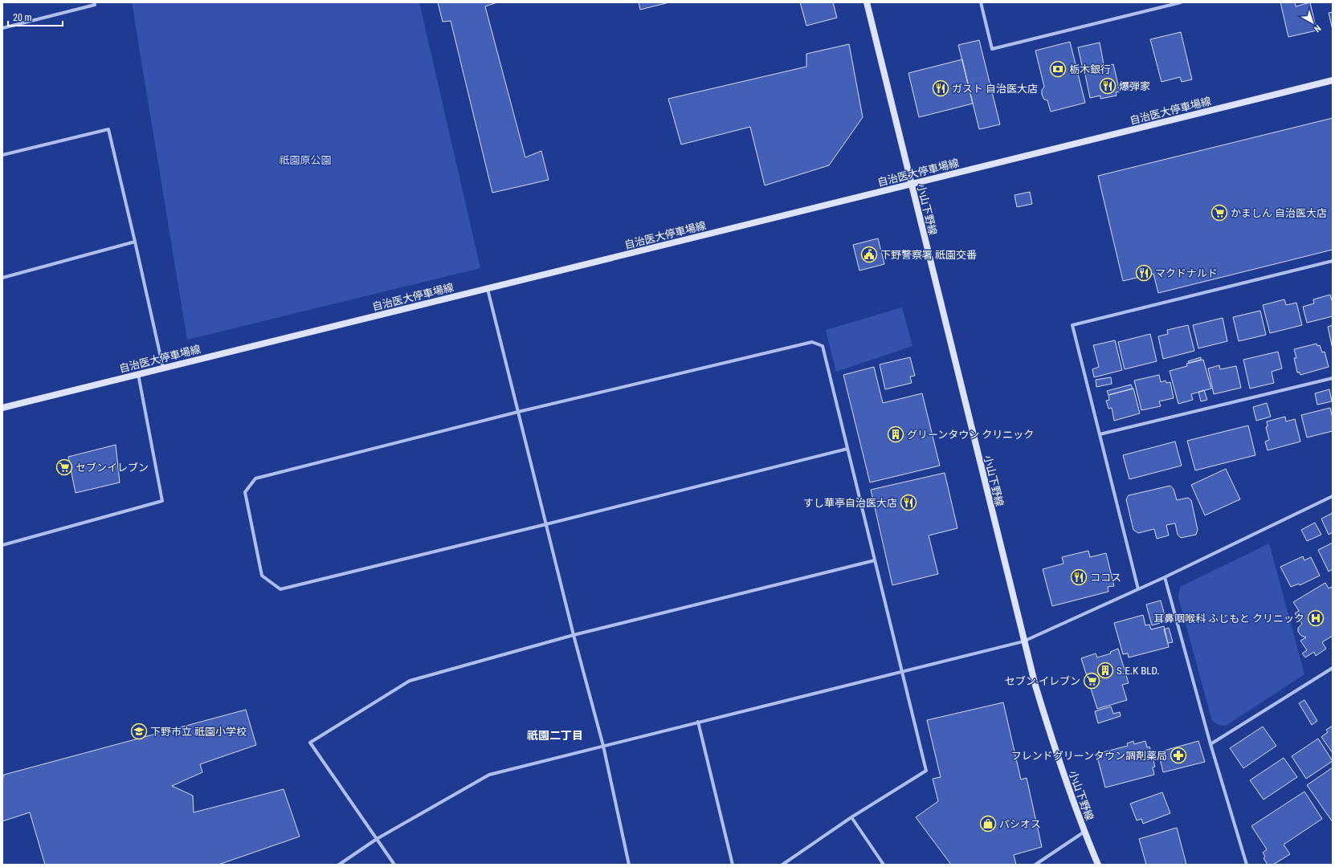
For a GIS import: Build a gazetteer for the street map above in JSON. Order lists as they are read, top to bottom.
{
  "streets": {
    "main road": ["自治医大停車場線", "小山下野線"]
  },
  "crossings": [
    ["自治医大停車場線", "小山下野線"]
  ],
  "districts": ["祇園二丁目"],
  "parks": ["祇園原公園"],
  "places": {
    "bank": ["栃木銀行"],
    "restaurant": [
      "爆弾家",
      "ガスト 自治医大店",
      "マクドナルド",
      "すし華亭自治医大店",
      "ココス"
    ],
    "supermarket": ["かましん 自治医大店", "セブンイレブン", "セブン-イレブン"],
    "public building": ["下野警察署 祇園交番"],
    "building": ["グリーンタウン クリニック", "S.E.K BLD."],
    "hospital": ["耳鼻咽喉科 ふじもと クリニック"],
    "school or university": ["下野市立 祇園小学校"],
    "pharmacy": ["フレンドグリーンタウン調剤薬局"],
    "shop": ["パシオス"]
  },
  "scale_bar": "20 m",
  "north": "bottom right"
}
